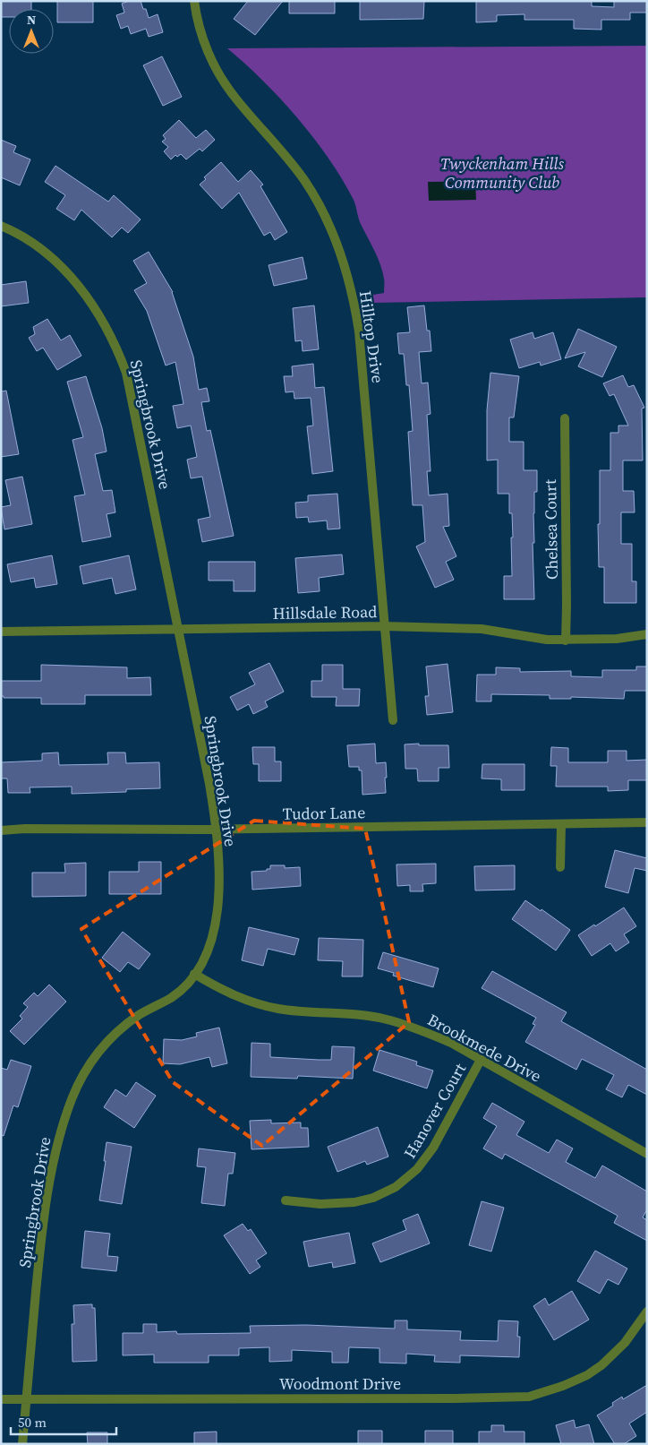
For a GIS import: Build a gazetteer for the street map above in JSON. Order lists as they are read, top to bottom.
{
  "streets": {
    "street": [
      "Hilltop Drive",
      "Springbrook Drive",
      "Chelsea Court",
      "Hillsdale Road",
      "Tudor Lane",
      "Brookmede Drive",
      "Hanover Court",
      "Woodmont Drive"
    ]
  },
  "crossings": [
    ["Hilltop Drive", "Hillsdale Road"],
    ["Springbrook Drive", "Hillsdale Road"],
    ["Springbrook Drive", "Tudor Lane"],
    ["Springbrook Drive", "Brookmede Drive"],
    ["Springbrook Drive", "Woodmont Drive"],
    ["Chelsea Court", "Hillsdale Road"],
    ["Brookmede Drive", "Hanover Court"]
  ],
  "parks": ["Twyckenham Hills Community Club"],
  "scale_bar": "50 m",
  "north": "top"
}
